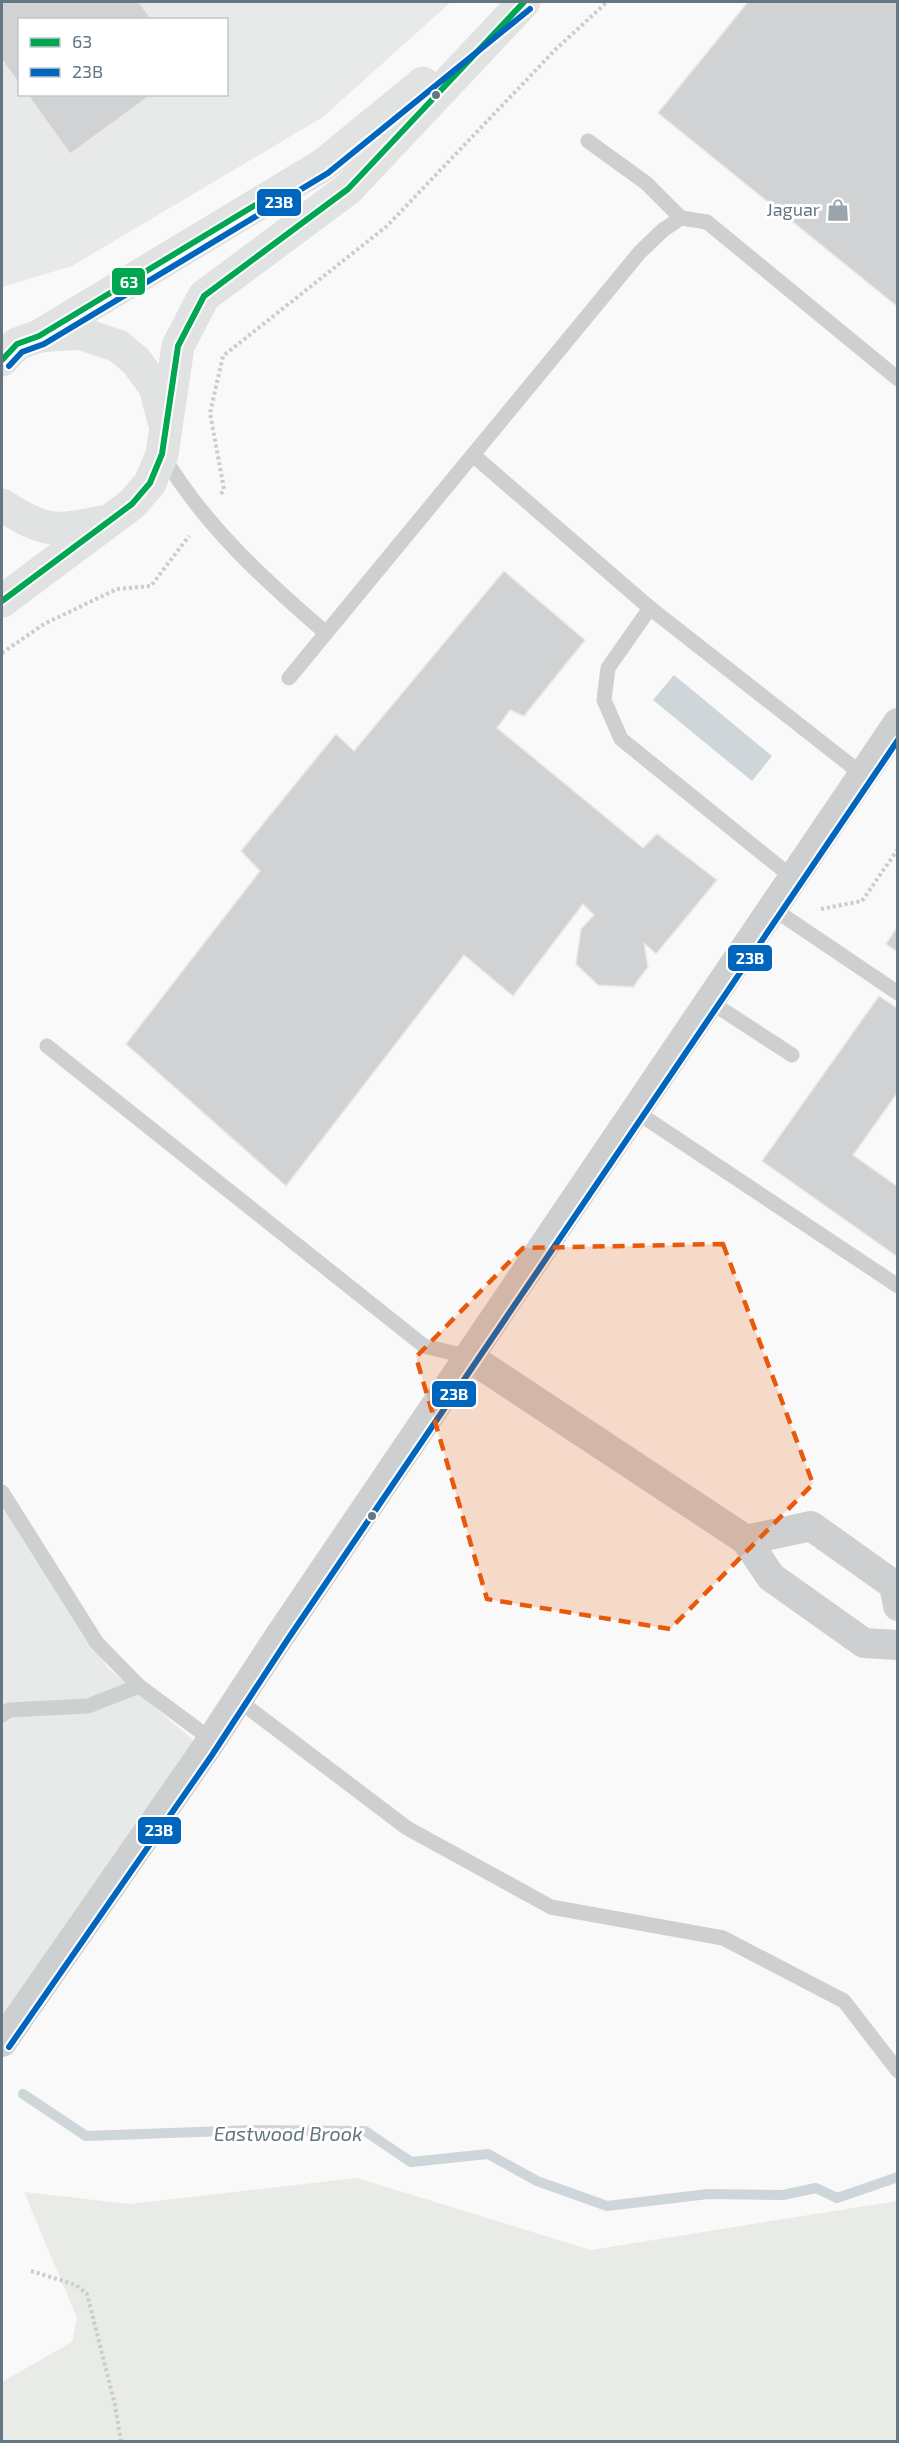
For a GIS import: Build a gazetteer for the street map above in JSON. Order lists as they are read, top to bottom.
{
  "water": ["Eastwood Brook"],
  "places": {
    "shop": ["Jaguar"]
  },
  "lines": ["transit line 63", "transit line 23B"],
  "legend": ["63", "23B"]
}
